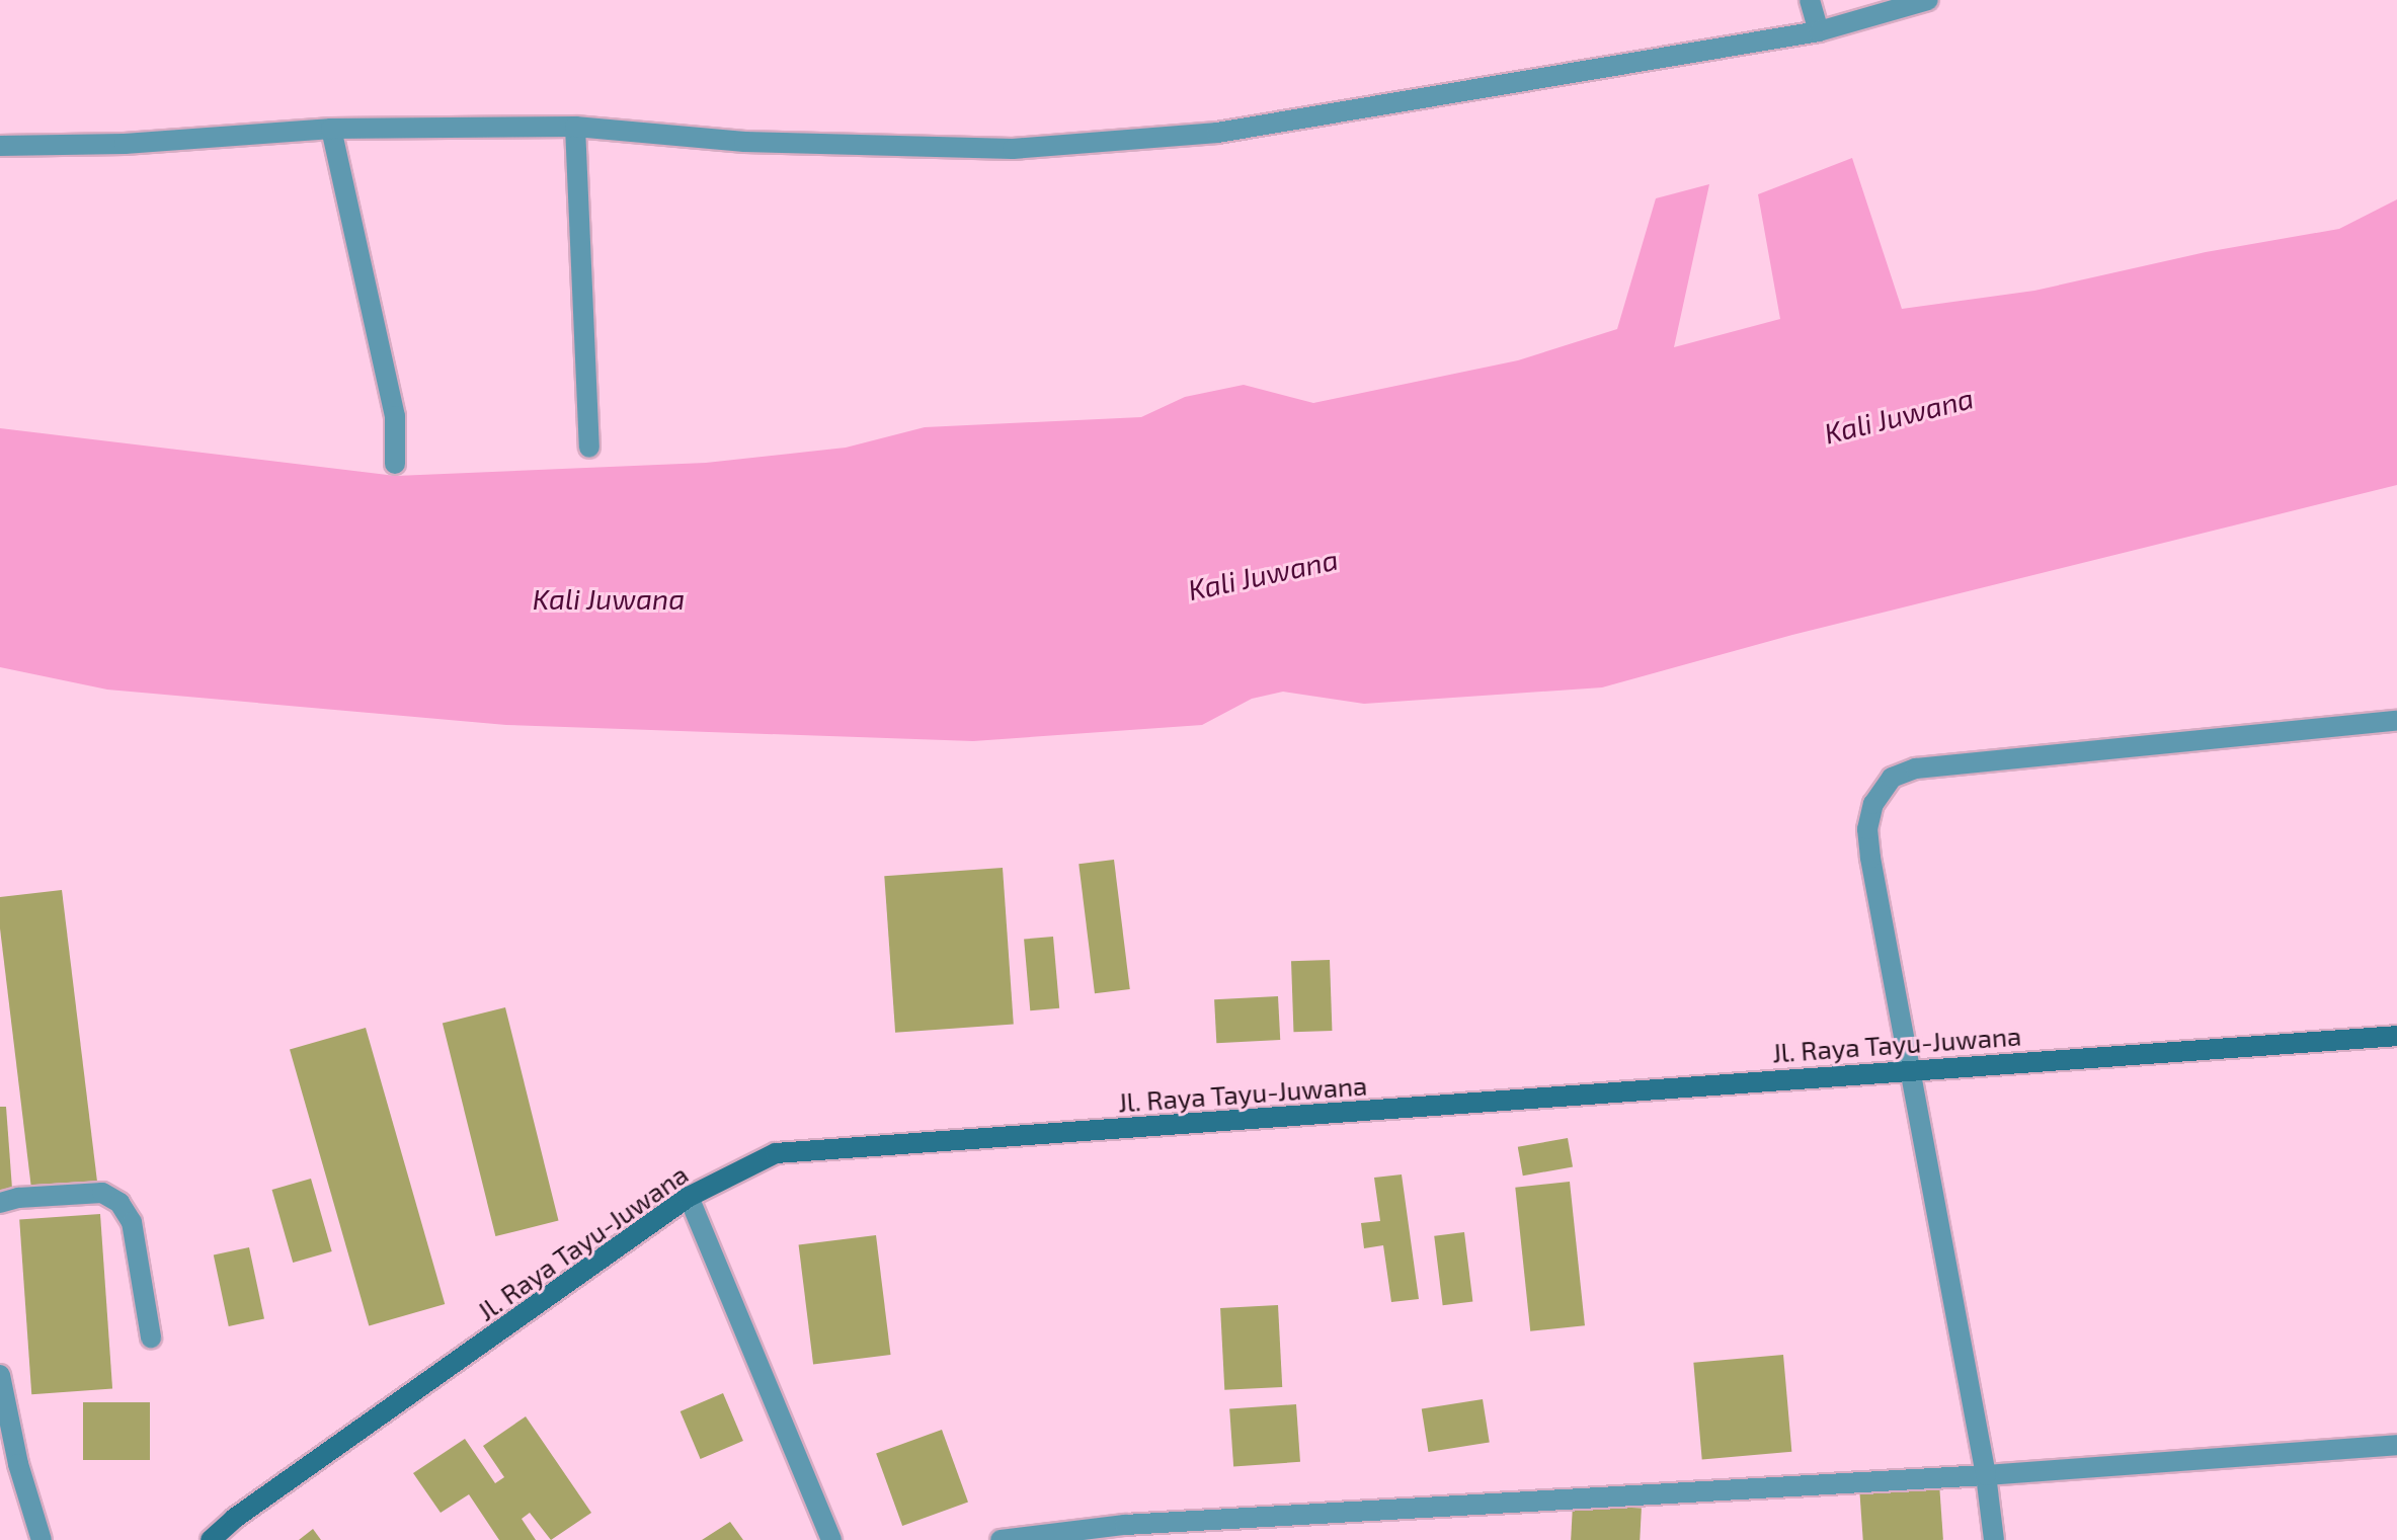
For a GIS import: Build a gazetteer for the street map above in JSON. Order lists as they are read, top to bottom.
{
  "streets": {
    "main road": ["Jl. Raya Tayu-Juwana"]
  },
  "water": ["Kali Juwana"]
}
